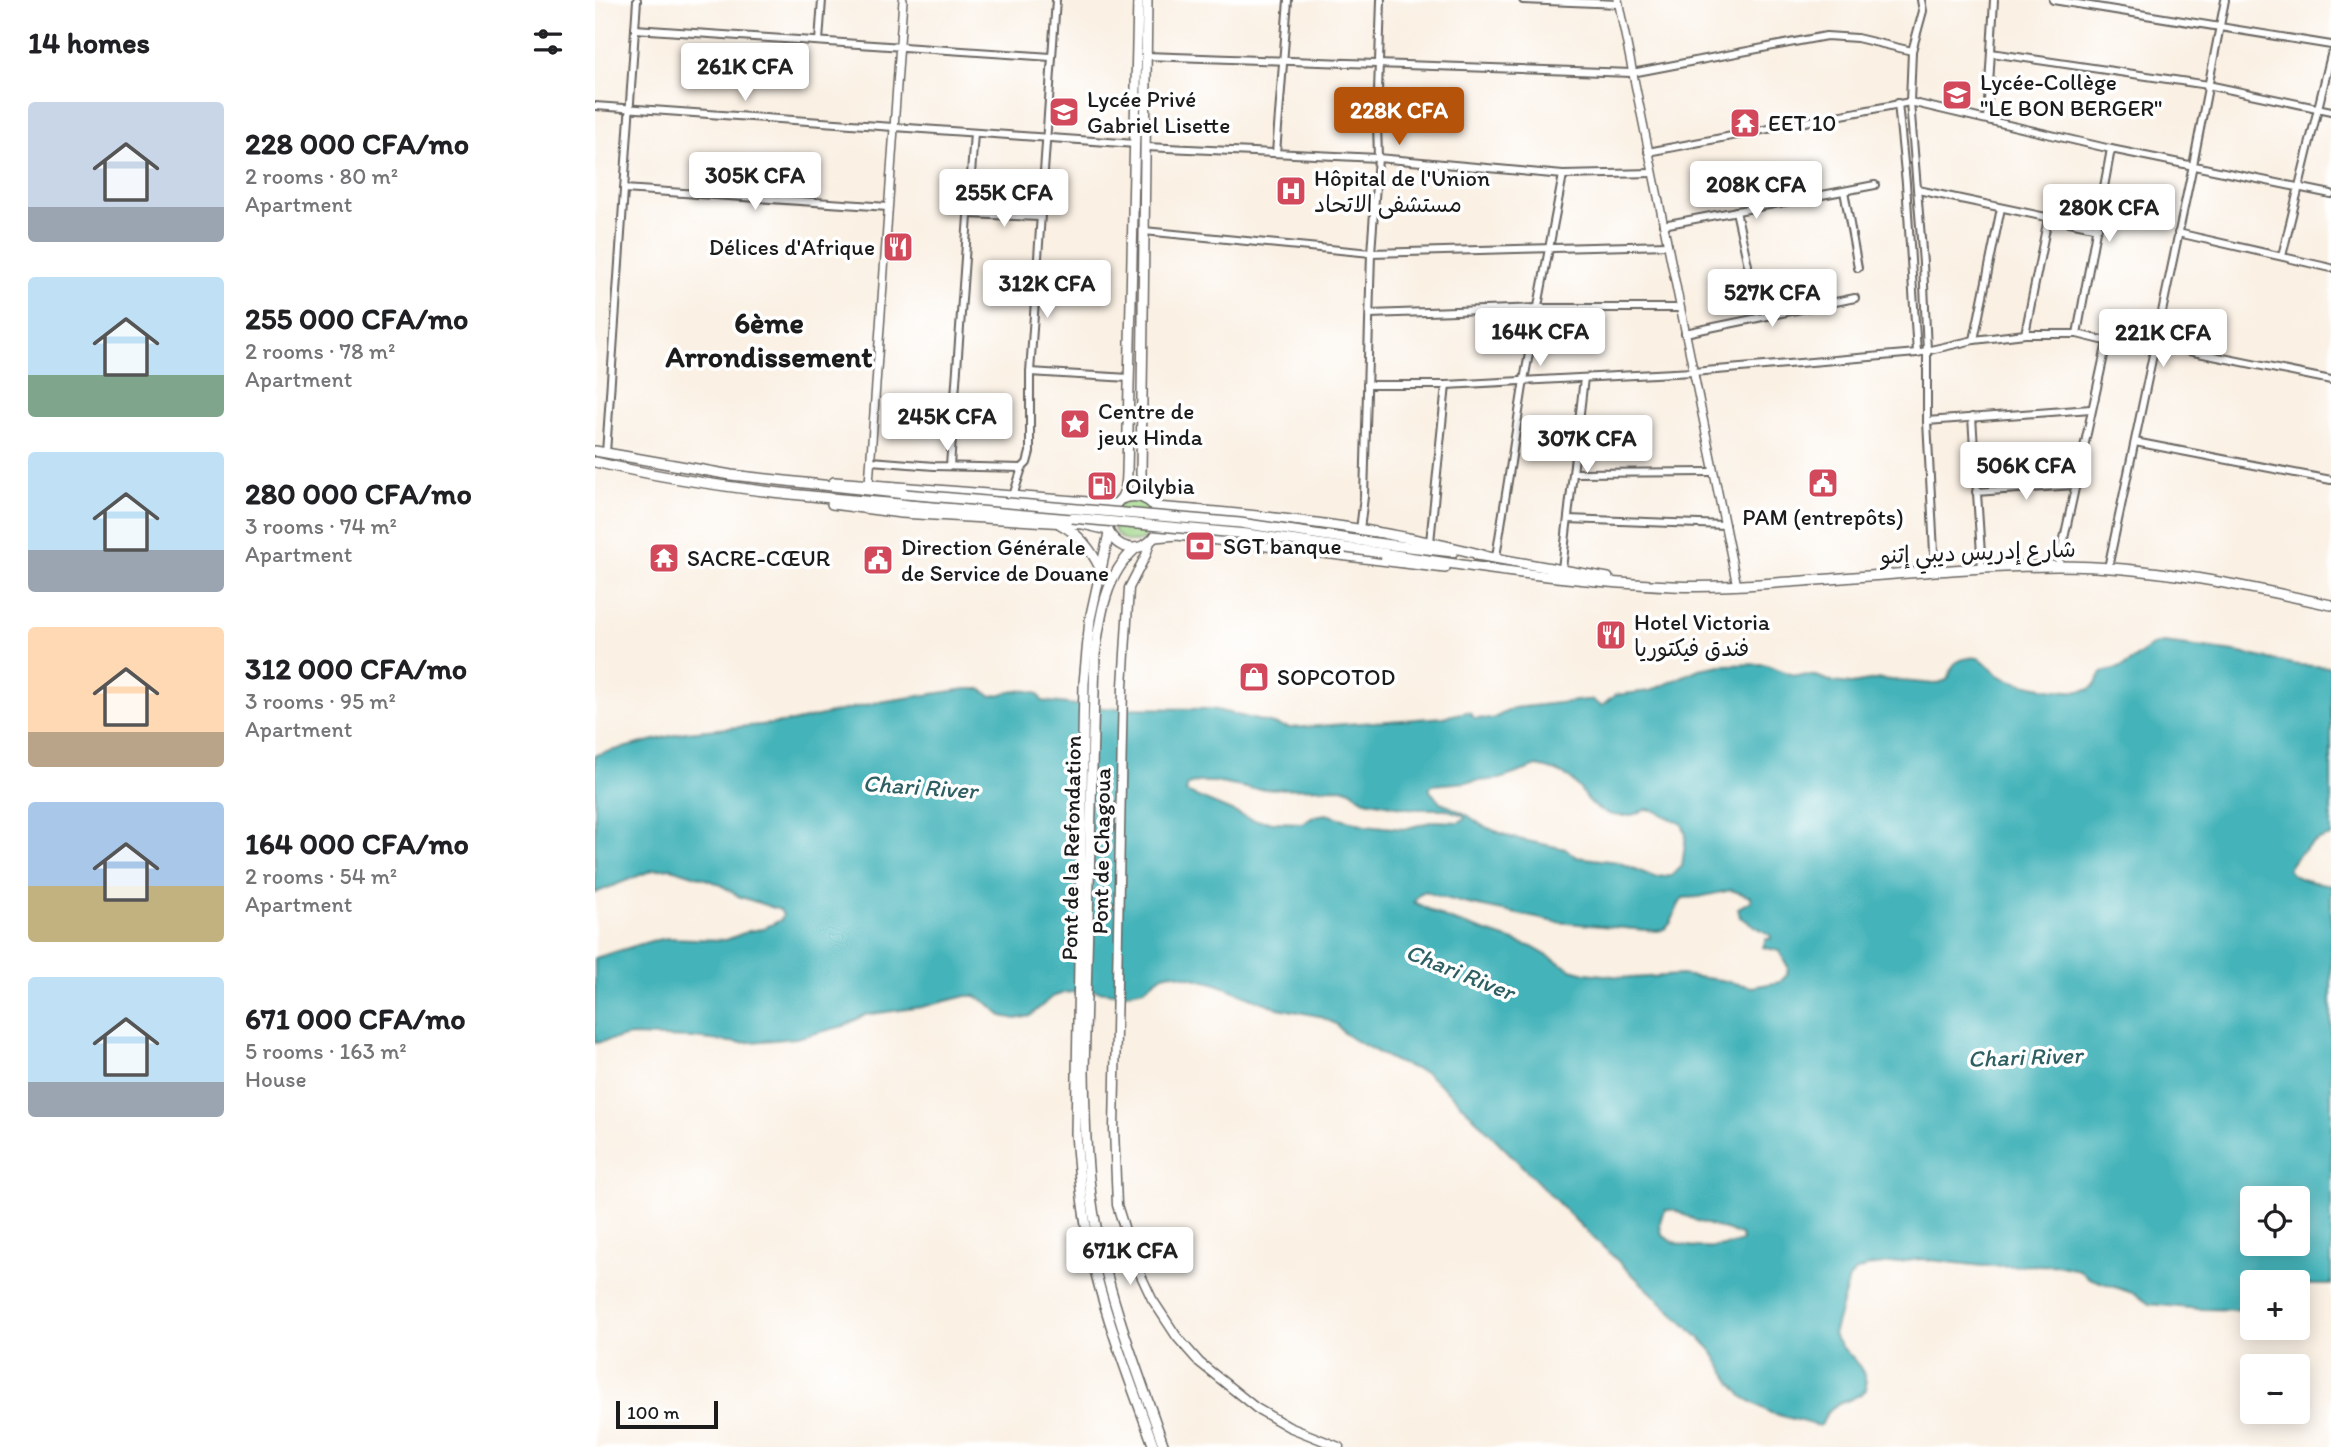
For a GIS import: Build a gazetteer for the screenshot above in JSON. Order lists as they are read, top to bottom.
{
  "streets": {
    "main road": ["شارع إدريس ديبي إتنو", "Pont de la Refondation", "Pont de Chagoua"]
  },
  "districts": ["6ème Arrondissement"],
  "water": ["Chari River"],
  "places": {
    "school or university": ["Lycée-Collège \"LE BON BERGER\"", "Lycée Privé Gabriel Lisette"],
    "temple": ["EET 10", "SACRE-CŒUR"],
    "hospital": ["Hôpital de l'Union مستشفى الاتحاد"],
    "restaurant": ["Délices d'Afrique", "Hotel Victoria فندق فيكتوريا"],
    "place": ["Centre de jeux Hinda"],
    "public building": ["PAM (entrepôts)", "Direction Générale de Service de Douane"],
    "fuel station": ["Oilybia"],
    "bank": ["SGT banque"],
    "shop": ["SOPCOTOD"]
  },
  "scale_bar": "100 m",
  "page": {
    "heading": "14 homes",
    "price": [
      "261K CFA",
      "228K CFA",
      "305K CFA",
      "208K CFA",
      "255K CFA",
      "280K CFA",
      "312K CFA",
      "527K CFA",
      "164K CFA",
      "221K CFA",
      "245K CFA",
      "307K CFA",
      "506K CFA",
      "671K CFA"
    ],
    "list": [
      {
        "name": "228 000 CFA/mo",
        "note": "2 rooms · 80 m² · Apartment"
      },
      {
        "name": "255 000 CFA/mo",
        "note": "2 rooms · 78 m² · Apartment"
      },
      {
        "name": "280 000 CFA/mo",
        "note": "3 rooms · 74 m² · Apartment"
      },
      {
        "name": "312 000 CFA/mo",
        "note": "3 rooms · 95 m² · Apartment"
      },
      {
        "name": "164 000 CFA/mo",
        "note": "2 rooms · 54 m² · Apartment"
      },
      {
        "name": "671 000 CFA/mo",
        "note": "5 rooms · 163 m² · House"
      }
    ],
    "map_buttons": ["+", "−"],
    "scale": "100 m"
  }
}
